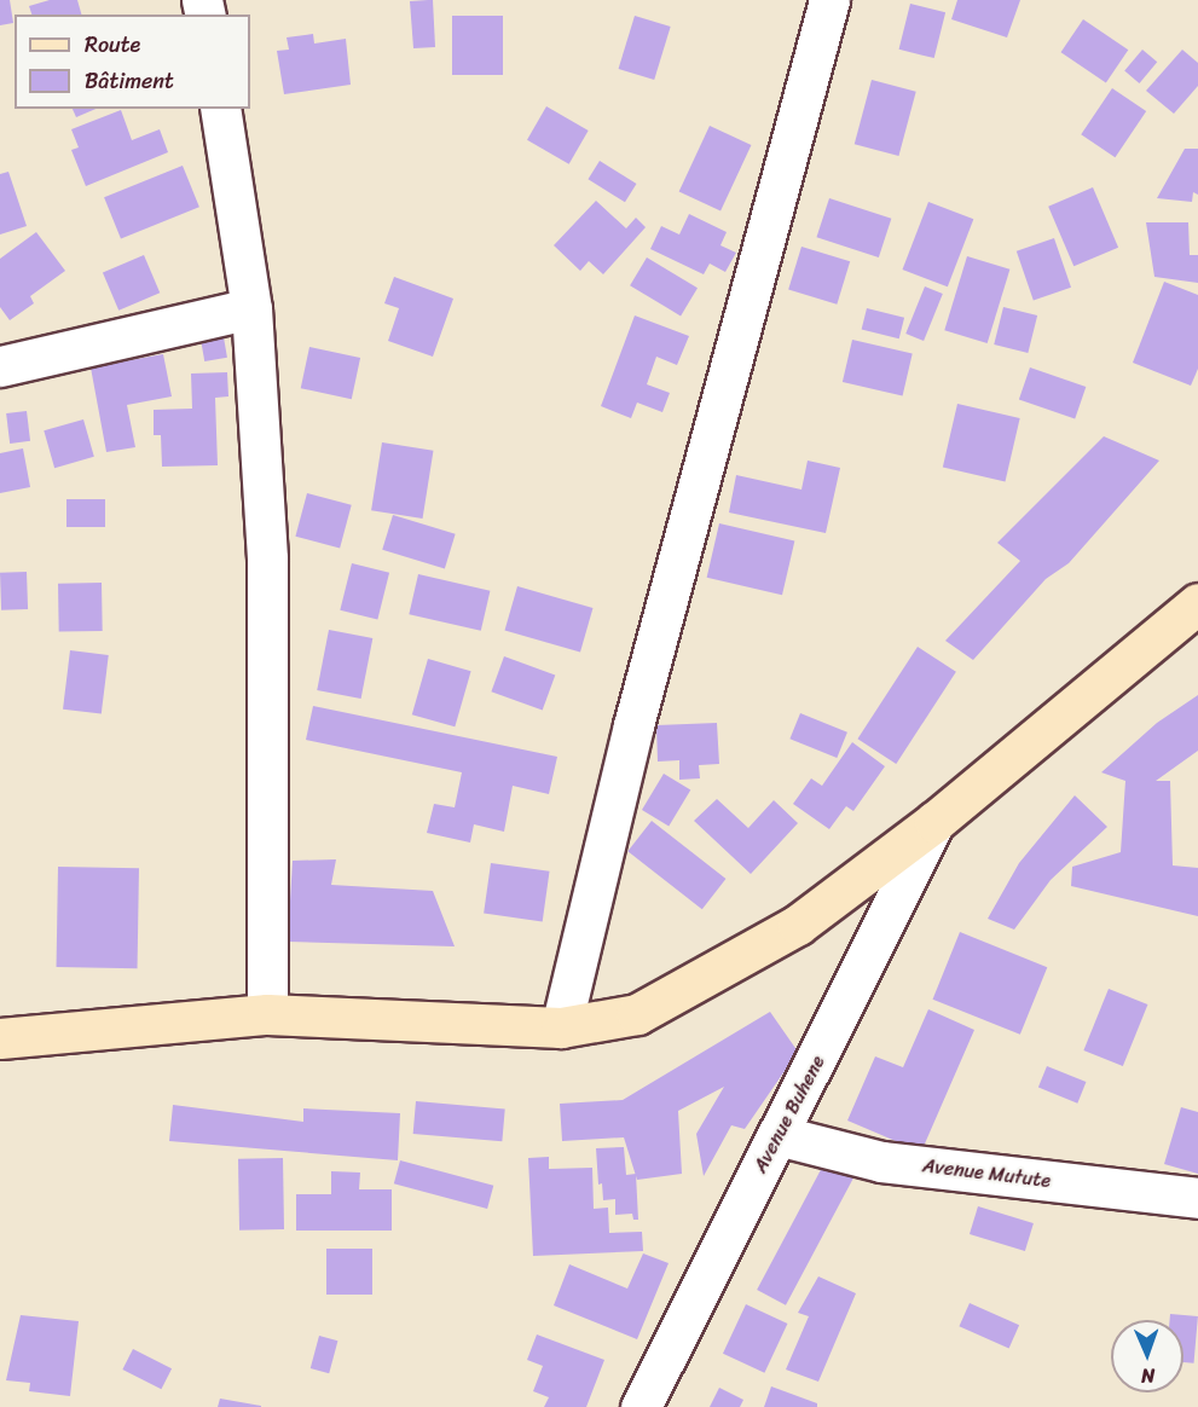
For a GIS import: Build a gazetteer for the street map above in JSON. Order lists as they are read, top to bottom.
{
  "streets": {
    "street": ["Avenue Buhene", "Avenue Mutute"]
  },
  "crossings": [
    ["Avenue Buhene", "Avenue Mutute"]
  ],
  "legend": ["Route", "Bâtiment"],
  "north": "bottom"
}
